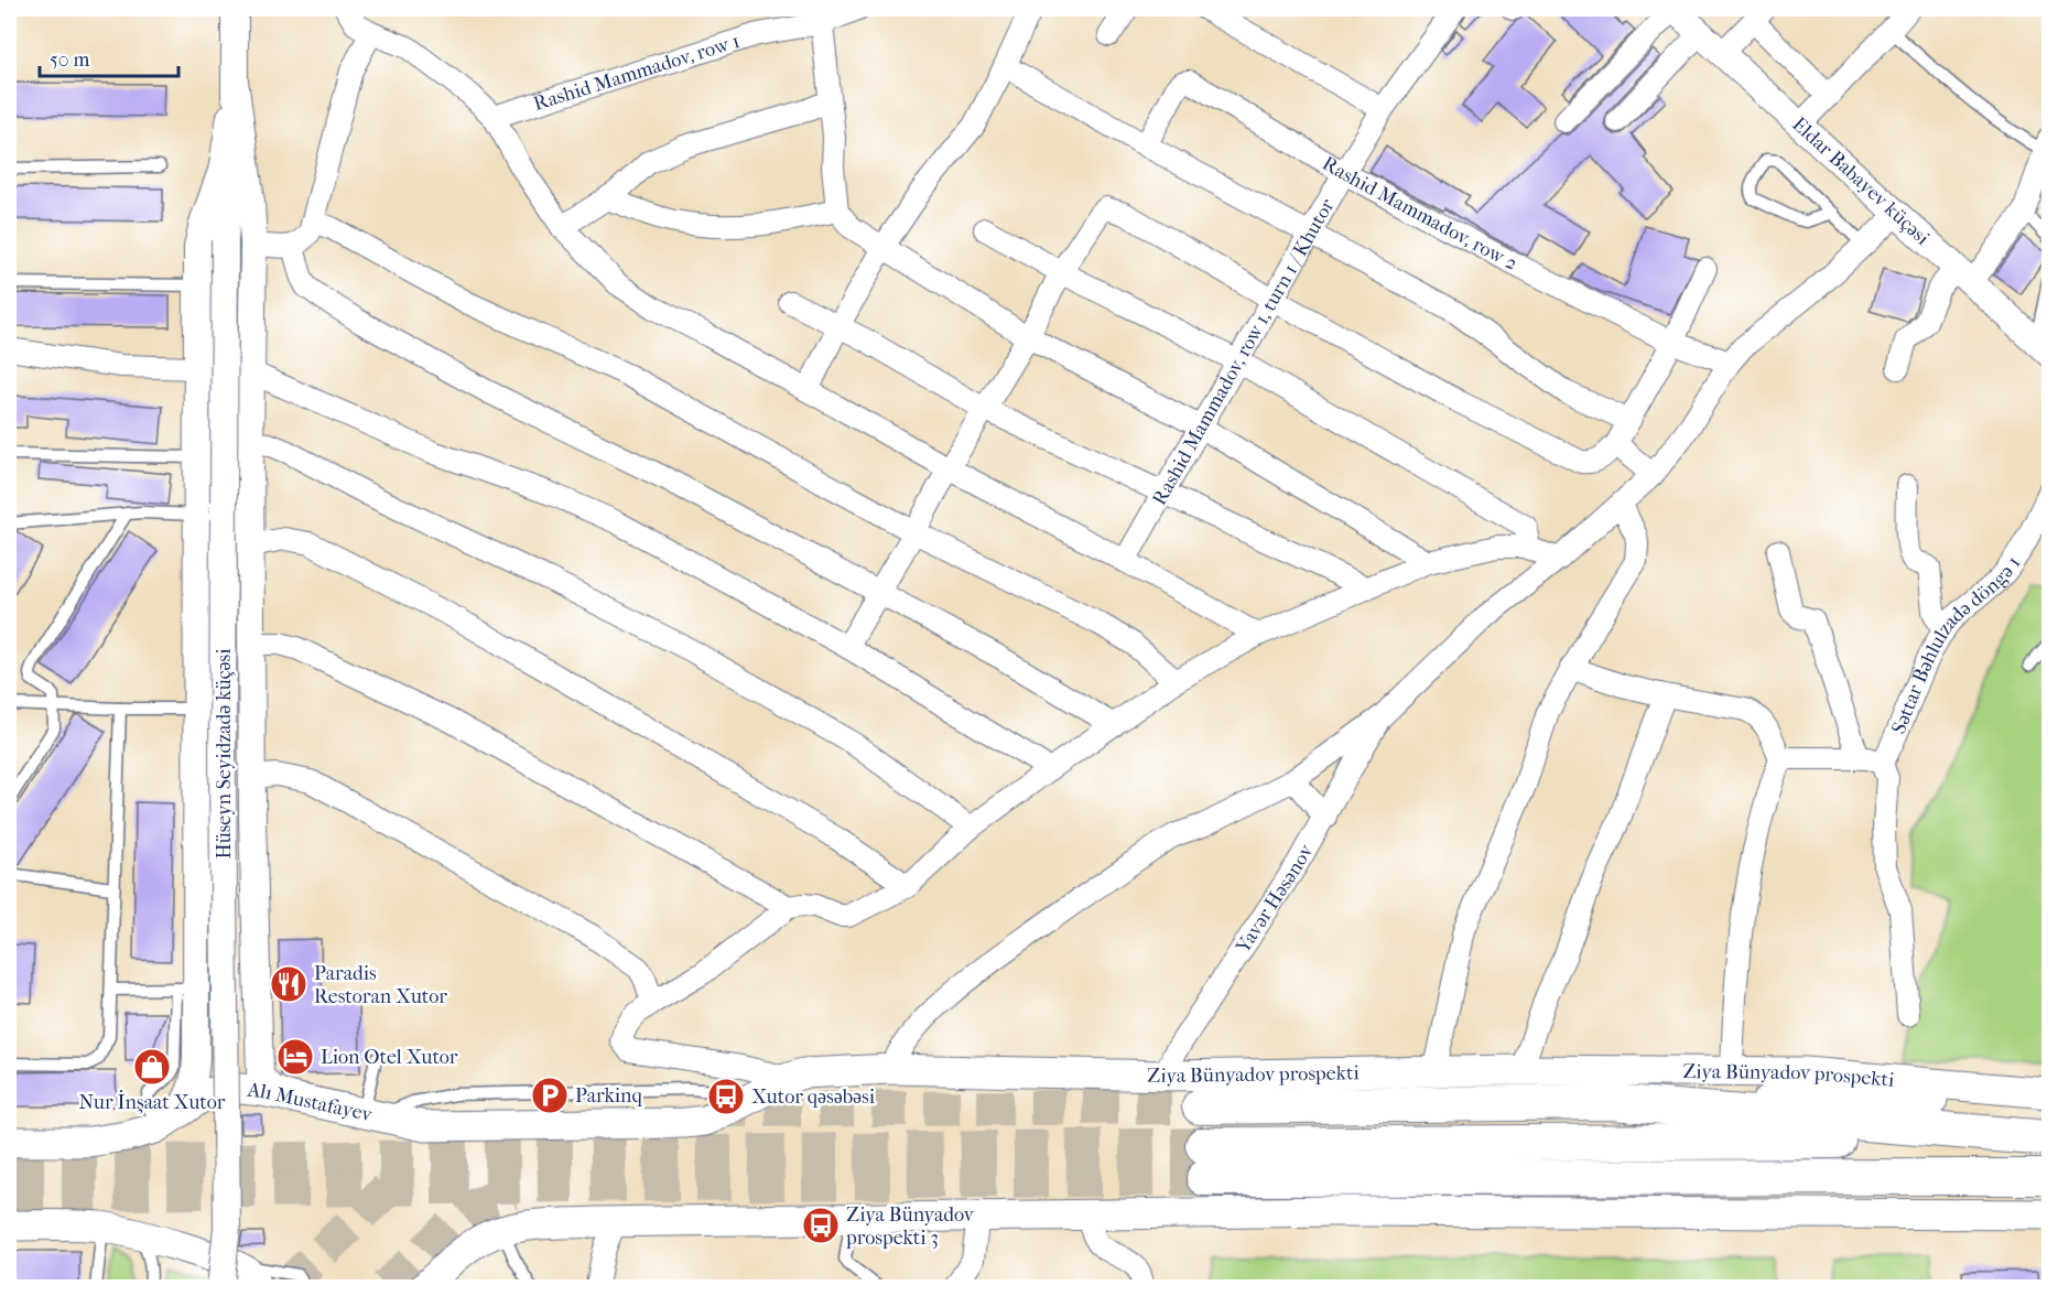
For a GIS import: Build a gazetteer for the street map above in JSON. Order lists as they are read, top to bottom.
{
  "streets": {
    "main road": ["Ziya Bünyadov prospekti", "Alı Mustafayev"],
    "street": [
      "Rashid Mammadov, row 1",
      "Eldar Babayev küçəsi",
      "Rashid Mammadov, row 2",
      "Rashid Mammadov, row 1, turn 1 / Khutor",
      "Səttar Bəhlulzadə döngə 1",
      "Hüseyn Seyidzadə küçəsi",
      "Yavər Həsənov"
    ]
  },
  "crossings": [
    ["Rashid Mammadov, row 2", "Rashid Mammadov, row 1, turn 1 / Khutor"],
    ["Yavər Həsənov", "Ziya Bünyadov prospekti"],
    ["Ziya Bünyadov prospekti", "Alı Mustafayev"]
  ],
  "places": {
    "restaurant": ["Paradis Restoran Xutor"],
    "hotel": ["Lion Otel Xutor"],
    "shop": ["Nur İnşaat Xutor"],
    "parking": ["Parkinq"],
    "bus stop": ["Xutor qəsəbəsi", "Ziya Bünyadov prospekti 3"]
  },
  "scale_bar": "50 m"
}
